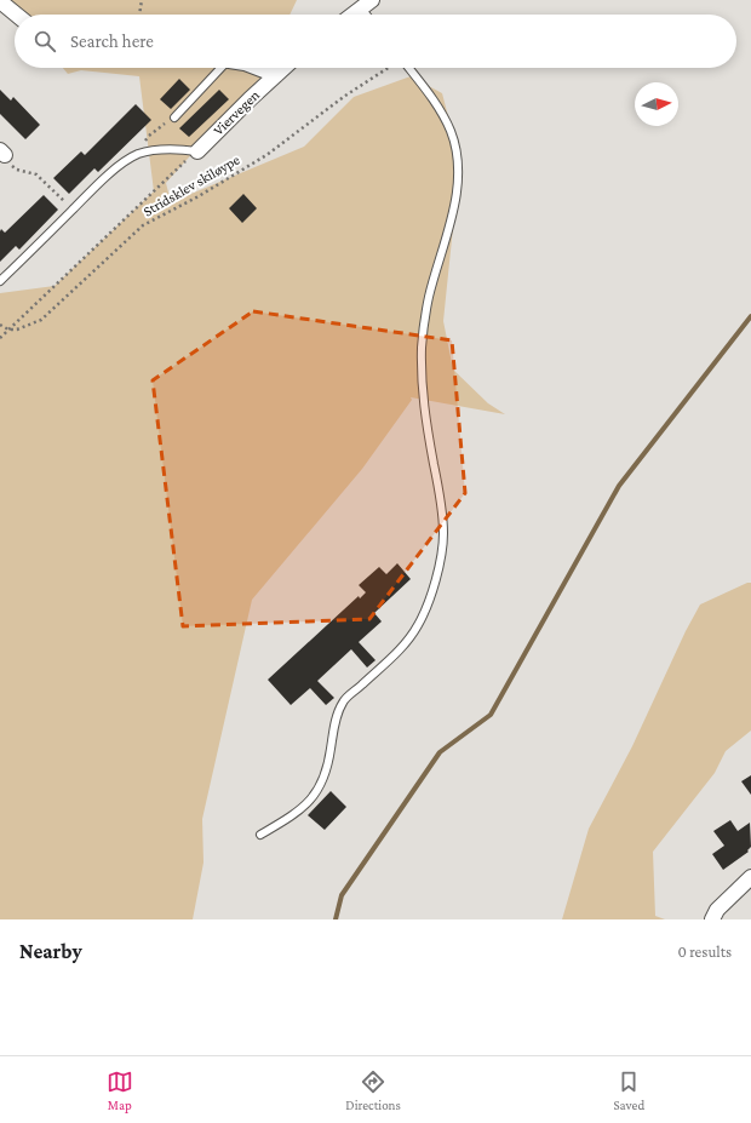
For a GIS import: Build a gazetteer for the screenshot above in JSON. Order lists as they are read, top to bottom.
{
  "streets": {
    "street": ["Viervegen"],
    "path": ["Stridsklev skiløype"]
  },
  "north": "right",
  "page": {
    "search": "Search here",
    "heading": ["Nearby", "0 results"],
    "nav": ["Map", "Directions", "Saved"]
  }
}
